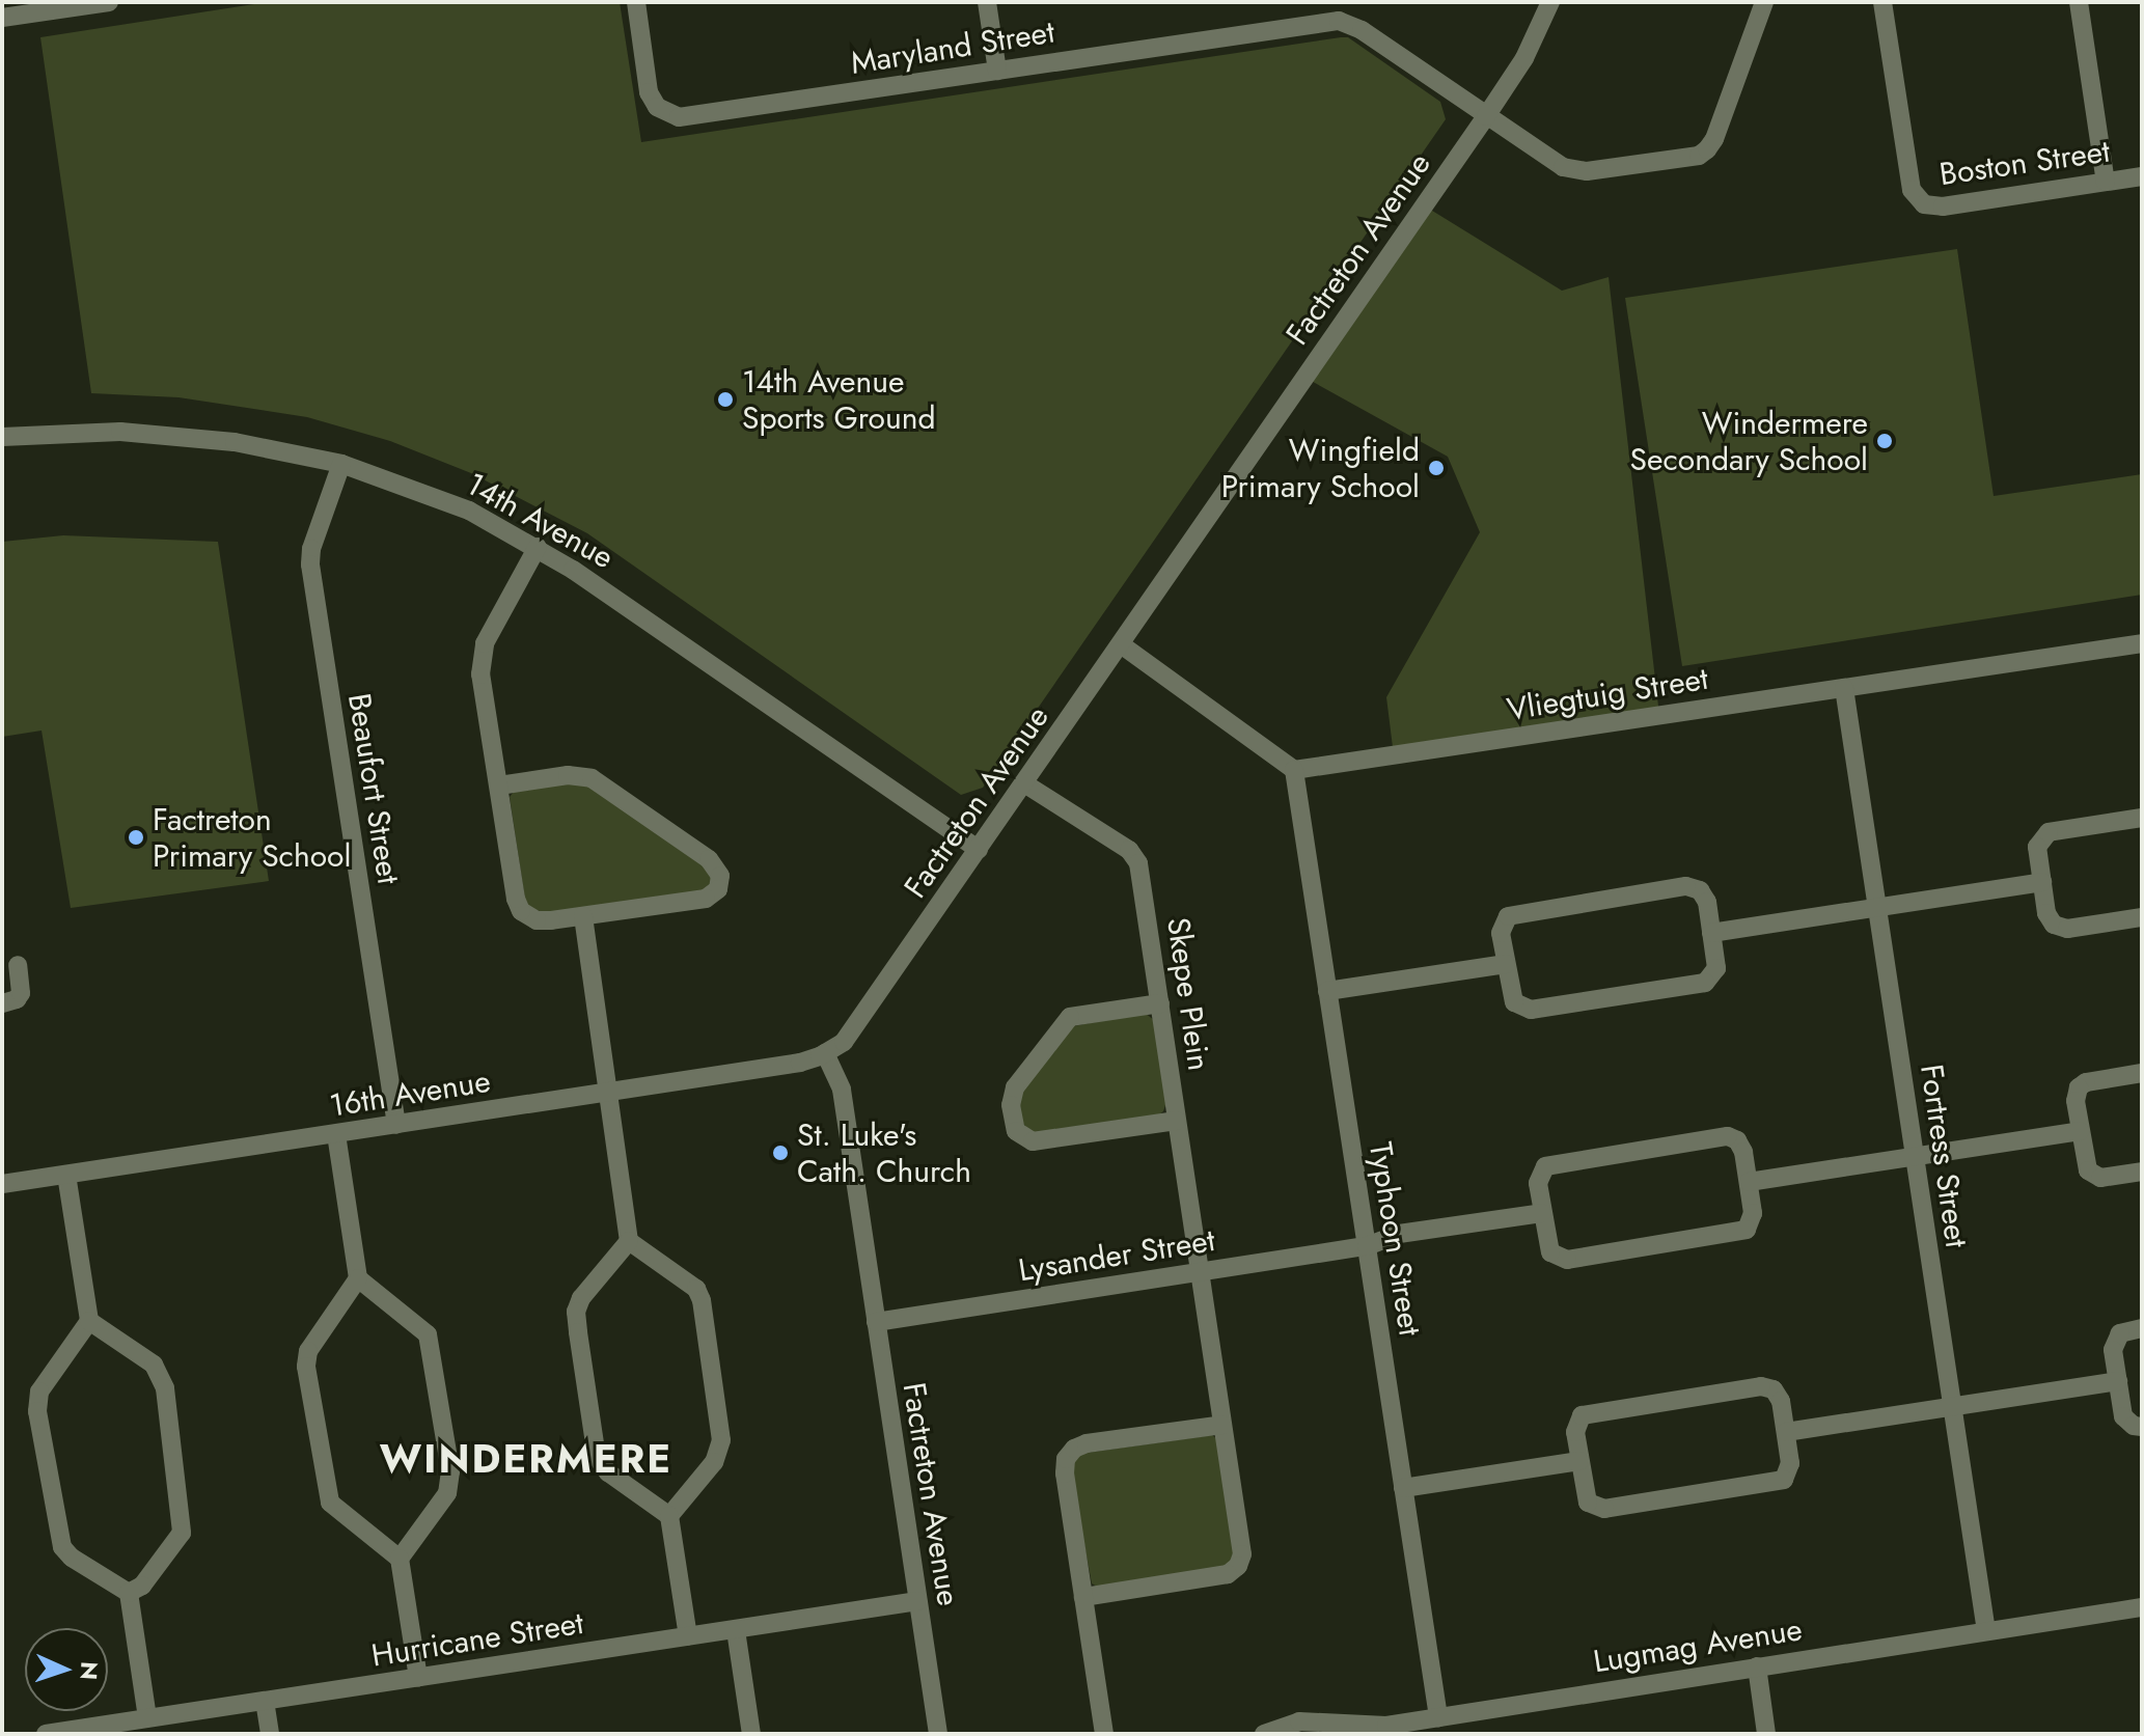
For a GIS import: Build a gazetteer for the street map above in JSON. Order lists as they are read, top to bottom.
{
  "streets": {
    "street": [
      "Maryland Street",
      "Boston Street",
      "Factreton Avenue",
      "14th Avenue",
      "Vliegtuig Street",
      "Beaufort Street",
      "Skepe Plein",
      "16th Avenue",
      "Fortress Street",
      "Typhoon Street",
      "Lysander Street",
      "Hurricane Street",
      "Lugmag Avenue"
    ]
  },
  "crossings": [
    ["Maryland Street", "Factreton Avenue"],
    ["Factreton Avenue", "14th Avenue"],
    ["Factreton Avenue", "Skepe Plein"],
    ["Factreton Avenue", "16th Avenue"],
    ["Factreton Avenue", "Lysander Street"],
    ["Factreton Avenue", "Hurricane Street"],
    ["14th Avenue", "Beaufort Street"],
    ["Vliegtuig Street", "Fortress Street"],
    ["Vliegtuig Street", "Typhoon Street"],
    ["Beaufort Street", "16th Avenue"],
    ["Skepe Plein", "Lysander Street"],
    ["Fortress Street", "Lugmag Avenue"],
    ["Typhoon Street", "Lysander Street"],
    ["Typhoon Street", "Lugmag Avenue"]
  ],
  "districts": ["WINDERMERE"],
  "places": [
    "14th Avenue Sports Ground",
    "Windermere Secondary School",
    "Wingfield Primary School",
    "Factreton Primary School",
    "St. Luke's Cath. Church"
  ],
  "north": "right"
}
